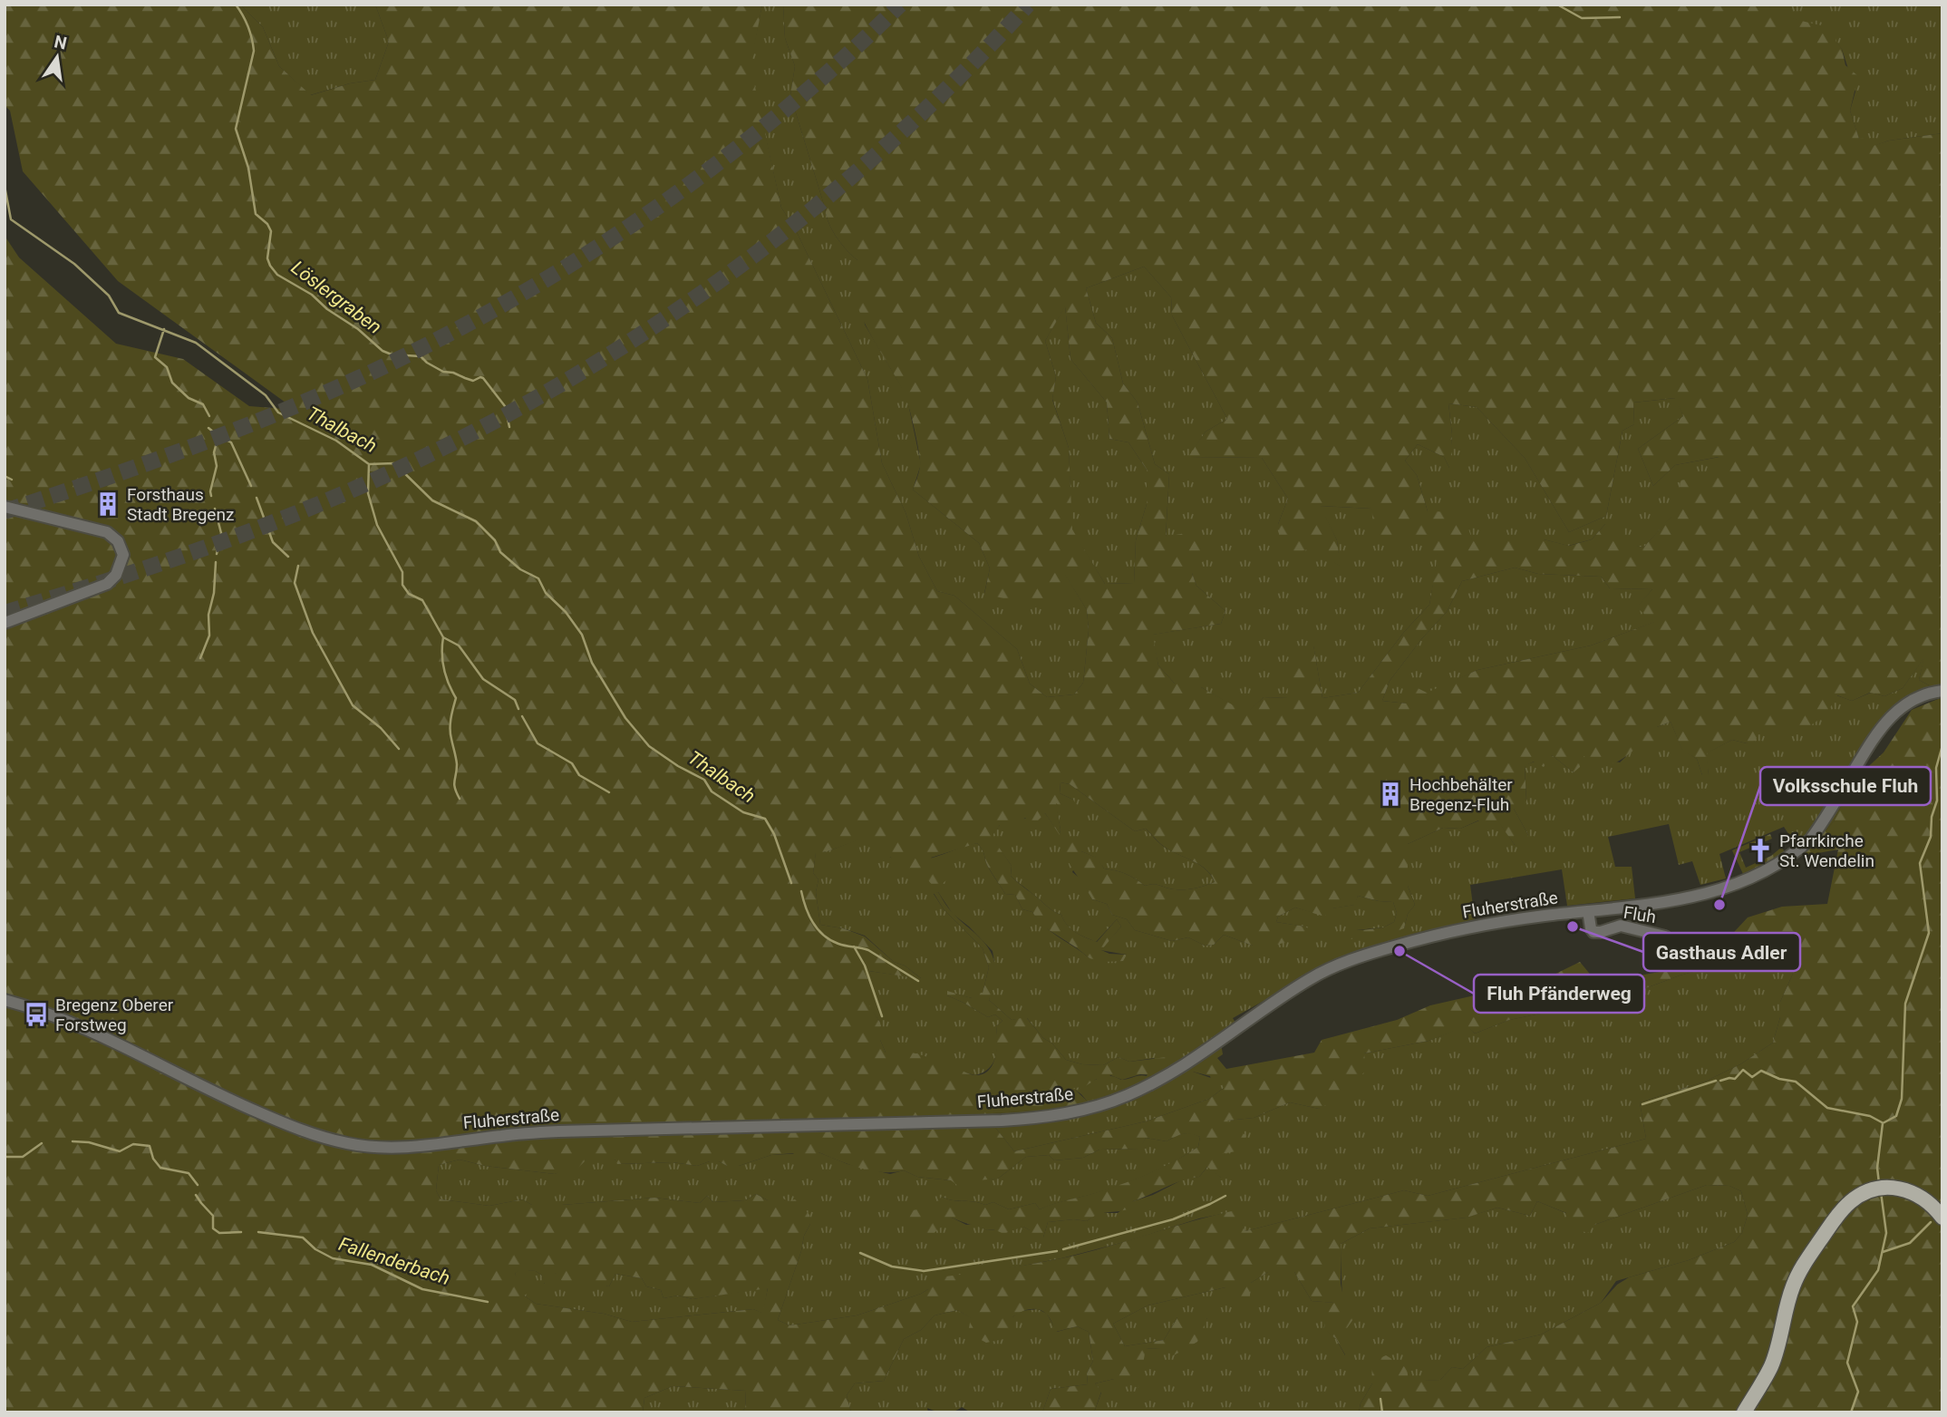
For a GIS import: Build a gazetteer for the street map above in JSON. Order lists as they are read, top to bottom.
{
  "streets": {
    "street": ["Fluherstraße", "Fluh"]
  },
  "crossings": [
    ["Fluherstraße", "Fluh"]
  ],
  "water": ["Löslergraben", "Thalbach", "Fallenderbach"],
  "places": {
    "building": ["Forsthaus Stadt Bregenz", "Hochbehälter Bregenz-Fluh"],
    "church": ["Pfarrkirche St. Wendelin"],
    "other": ["Volksschule Fluh", "Gasthaus Adler", "Fluh Pfänderweg"],
    "bus stop": ["Bregenz Oberer Forstweg"]
  },
  "north": "top"
}
